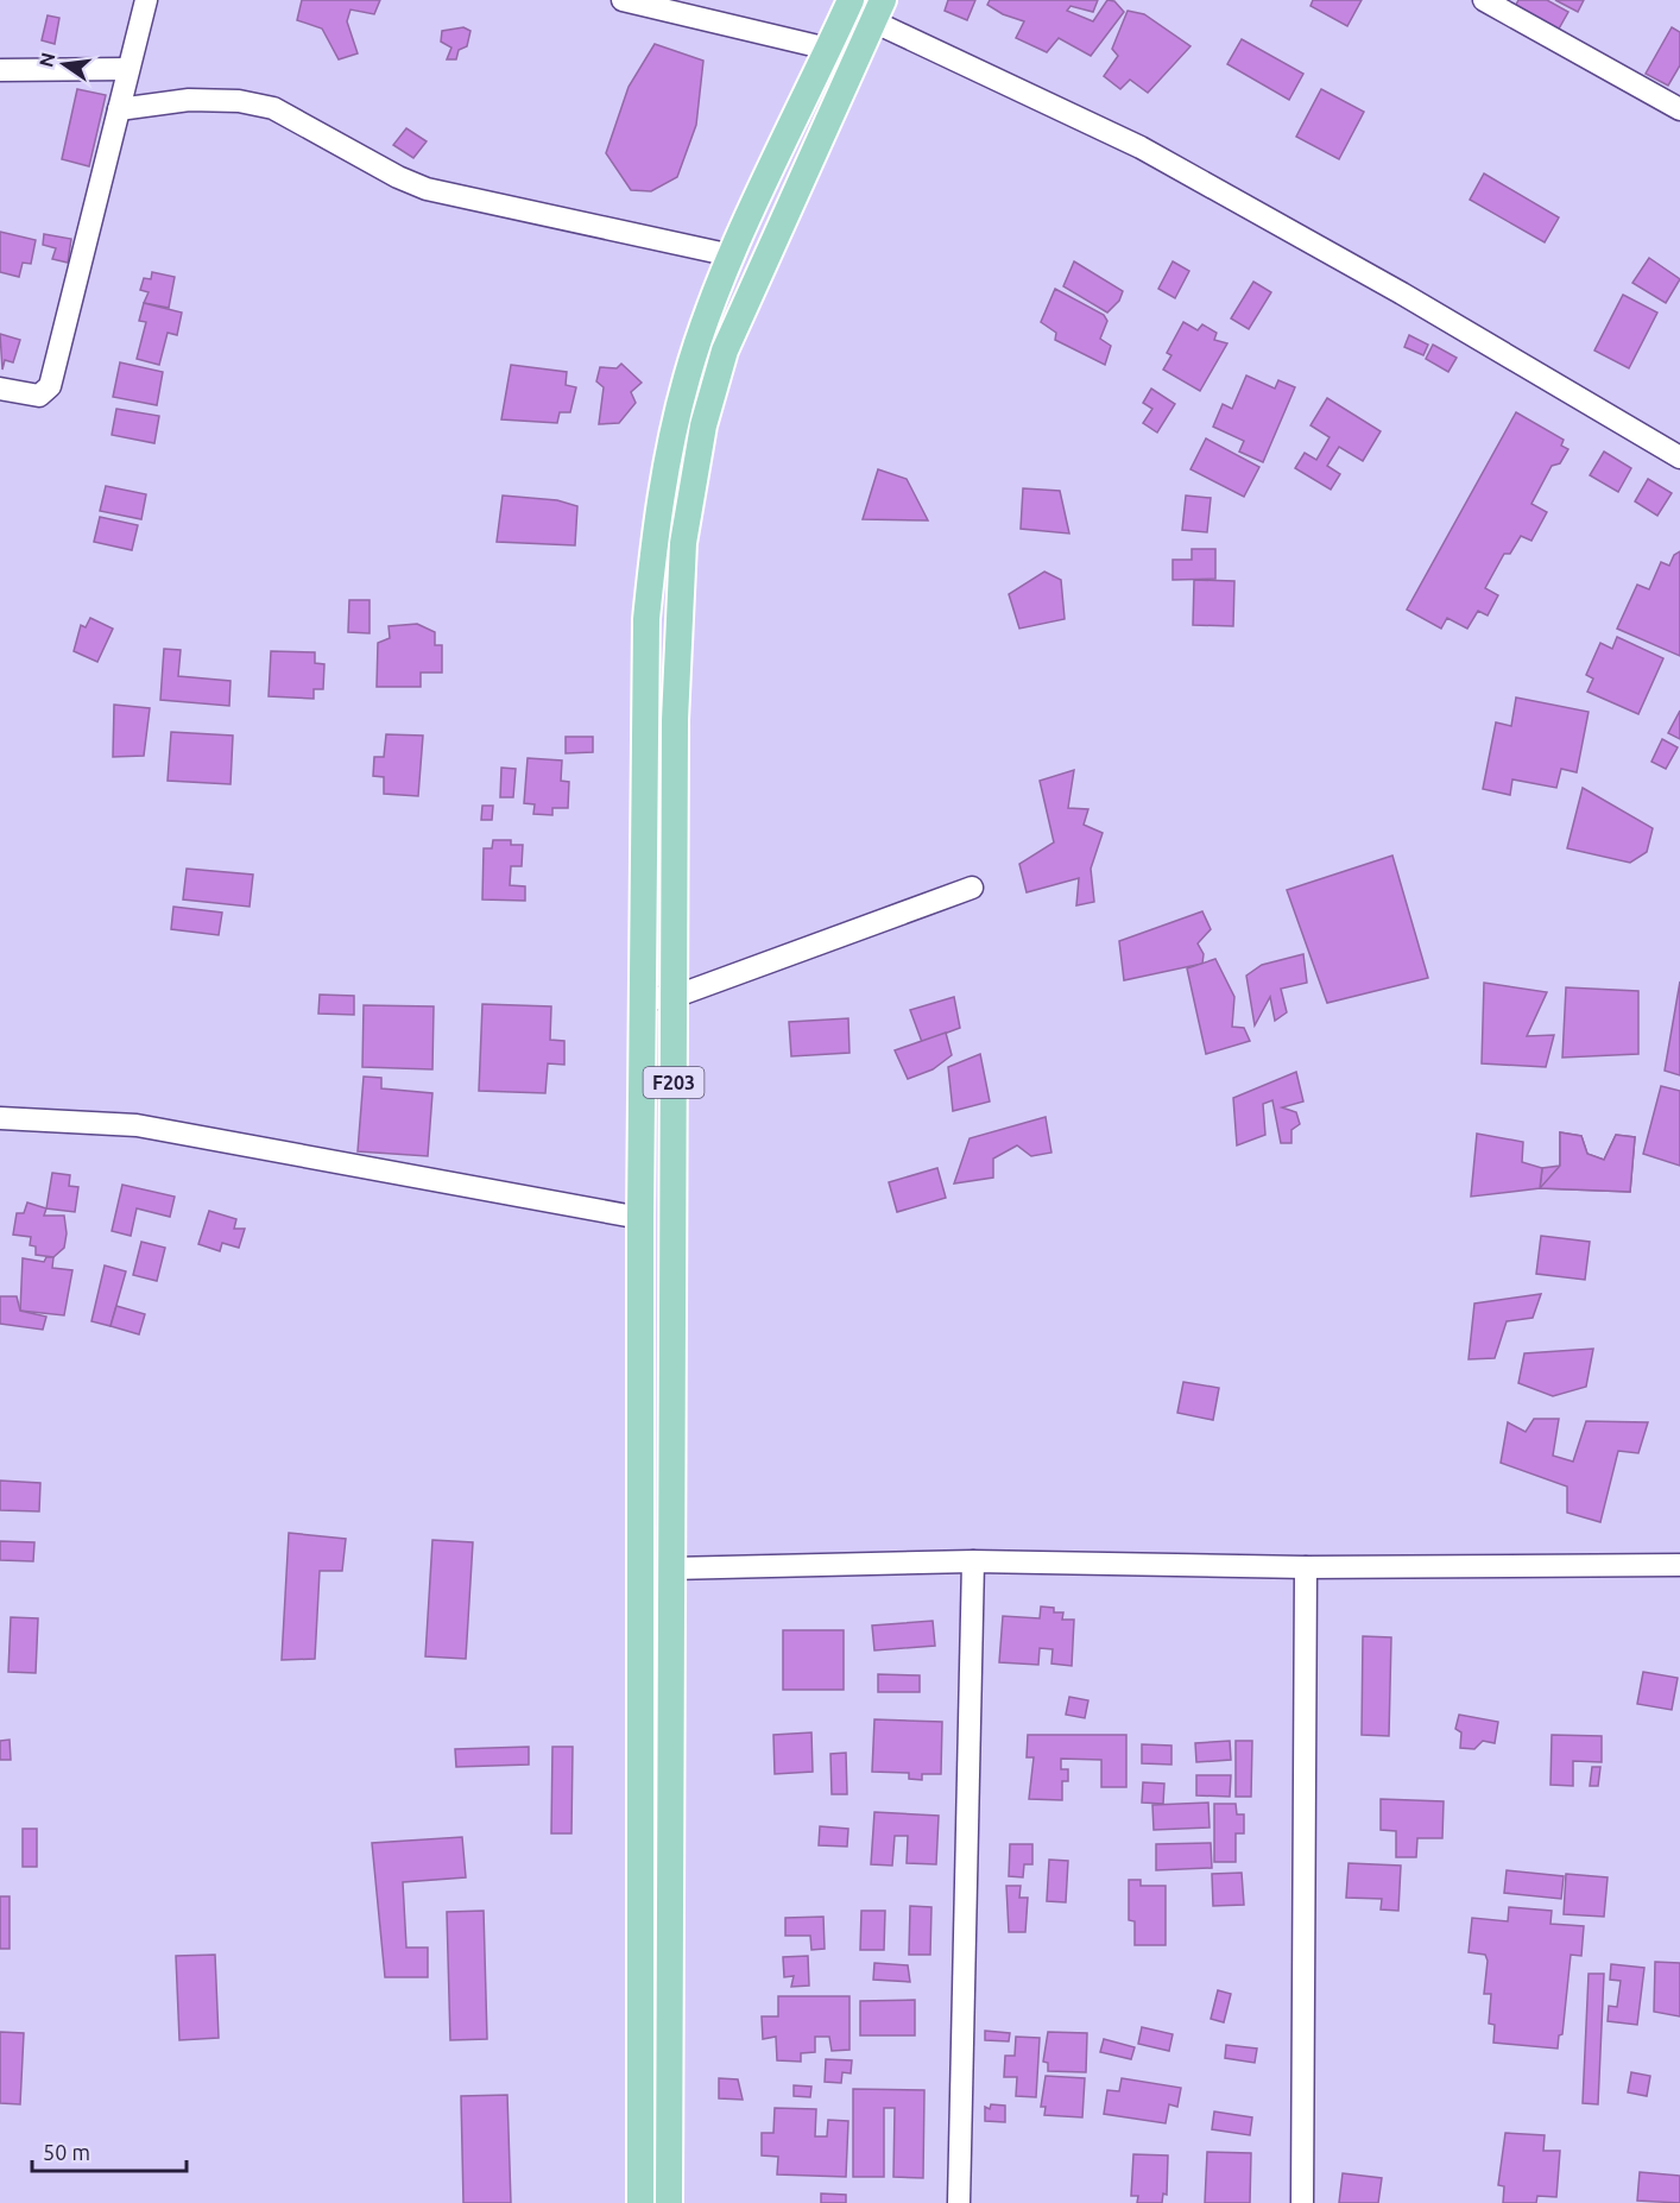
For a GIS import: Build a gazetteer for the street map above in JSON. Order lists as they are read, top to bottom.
{
  "streets": {
    "main road": ["F203"]
  },
  "scale_bar": "50 m",
  "north": "left"
}
